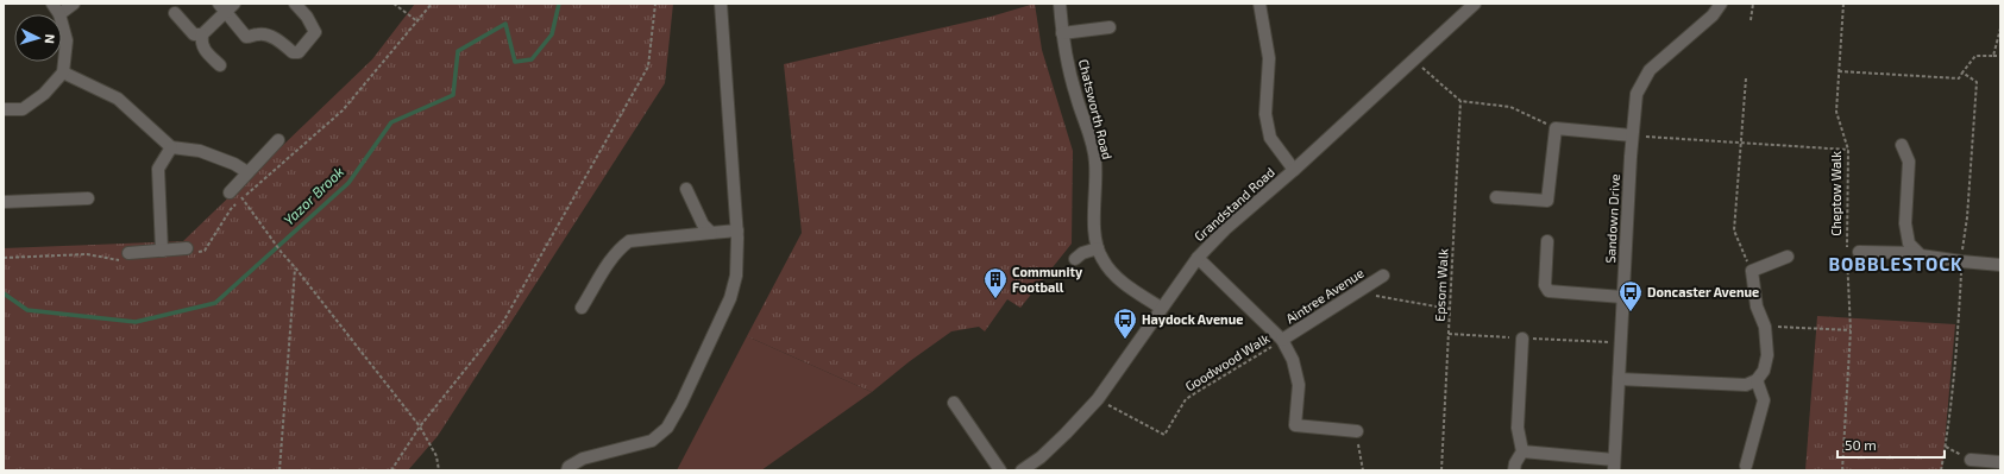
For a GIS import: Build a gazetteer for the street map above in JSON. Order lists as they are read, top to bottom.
{
  "streets": {
    "street": [
      "Chatsworth Road",
      "Grandstand Road",
      "Sandown Drive",
      "Aintree Avenue"
    ],
    "path": ["Cheptow Walk", "Epsom Walk", "Goodwood Walk"]
  },
  "crossings": [
    ["Chatsworth Road", "Grandstand Road"],
    ["Grandstand Road", "Goodwood Walk"],
    ["Aintree Avenue", "Goodwood Walk"]
  ],
  "districts": ["BOBBLESTOCK"],
  "water": ["Yazor Brook"],
  "places": {
    "building": ["Community Football"],
    "bus stop": ["Doncaster Avenue", "Haydock Avenue"]
  },
  "scale_bar": "50 m",
  "north": "right"
}
